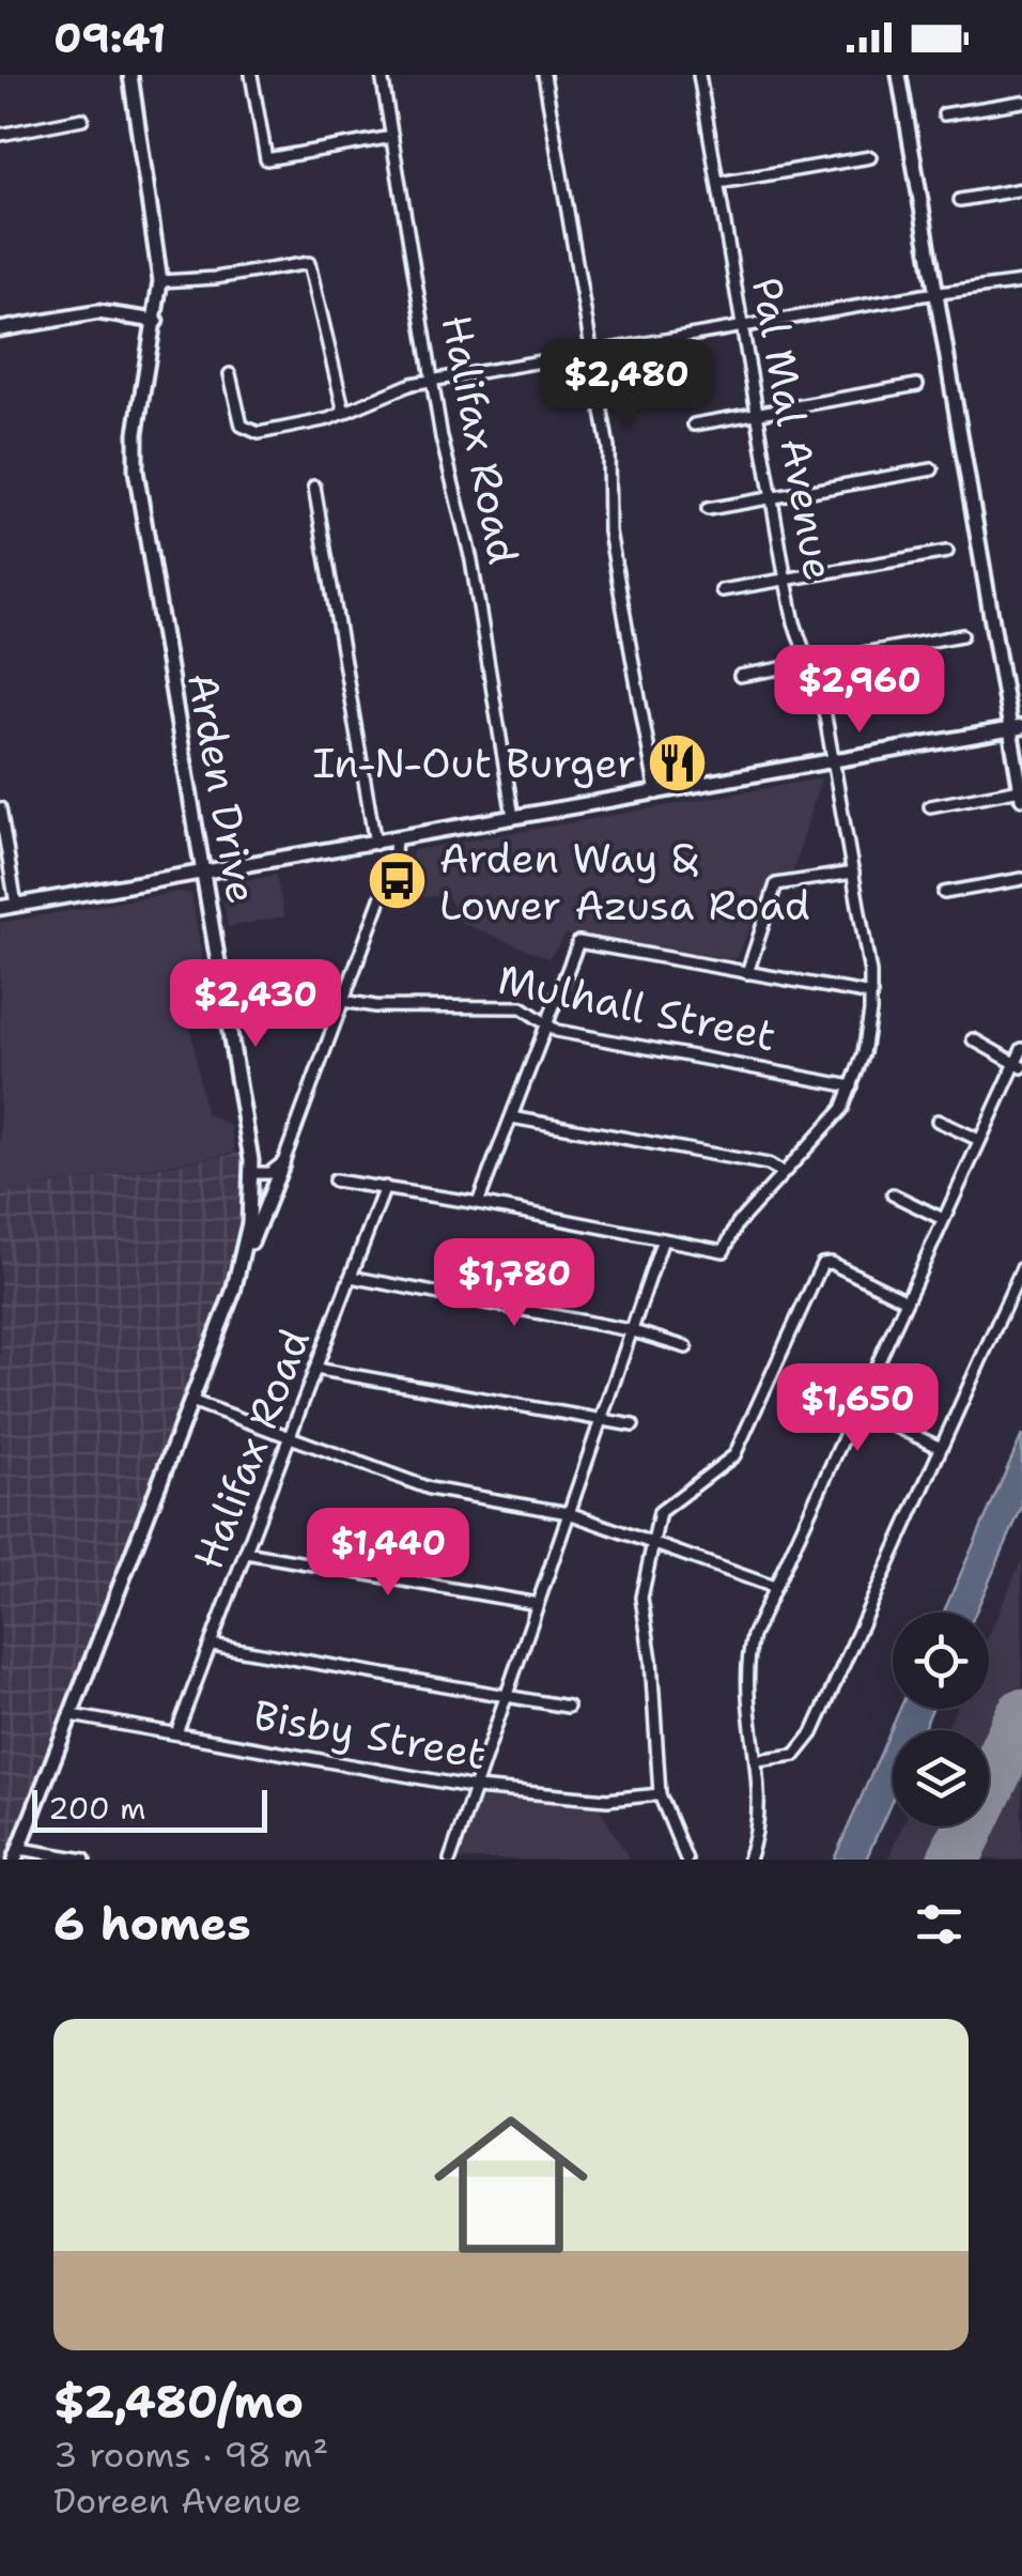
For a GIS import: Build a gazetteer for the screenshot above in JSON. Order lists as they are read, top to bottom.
{
  "streets": {
    "street": [
      "Pal Mal Avenue",
      "Halifax Road",
      "Arden Drive",
      "Mulhall Street",
      "Bisby Street"
    ]
  },
  "crossings": [
    ["Pal Mal Avenue", "Mulhall Street"],
    ["Halifax Road", "Bisby Street"],
    ["Arden Drive", "Bisby Street"]
  ],
  "places": {
    "restaurant": ["In-N-Out Burger"],
    "bus stop": ["Arden Way & Lower Azusa Road"]
  },
  "scale_bar": "200 m",
  "page": {
    "status": "09:41",
    "price": [
      "$2,480",
      "$2,960",
      "$2,430",
      "$1,780",
      "$1,650",
      "$1,440"
    ],
    "scale": "200 m",
    "heading": "6 homes",
    "list": [
      {
        "name": "$2,480/mo",
        "note": "3 rooms · 98 m² · Doreen Avenue"
      }
    ]
  }
}
